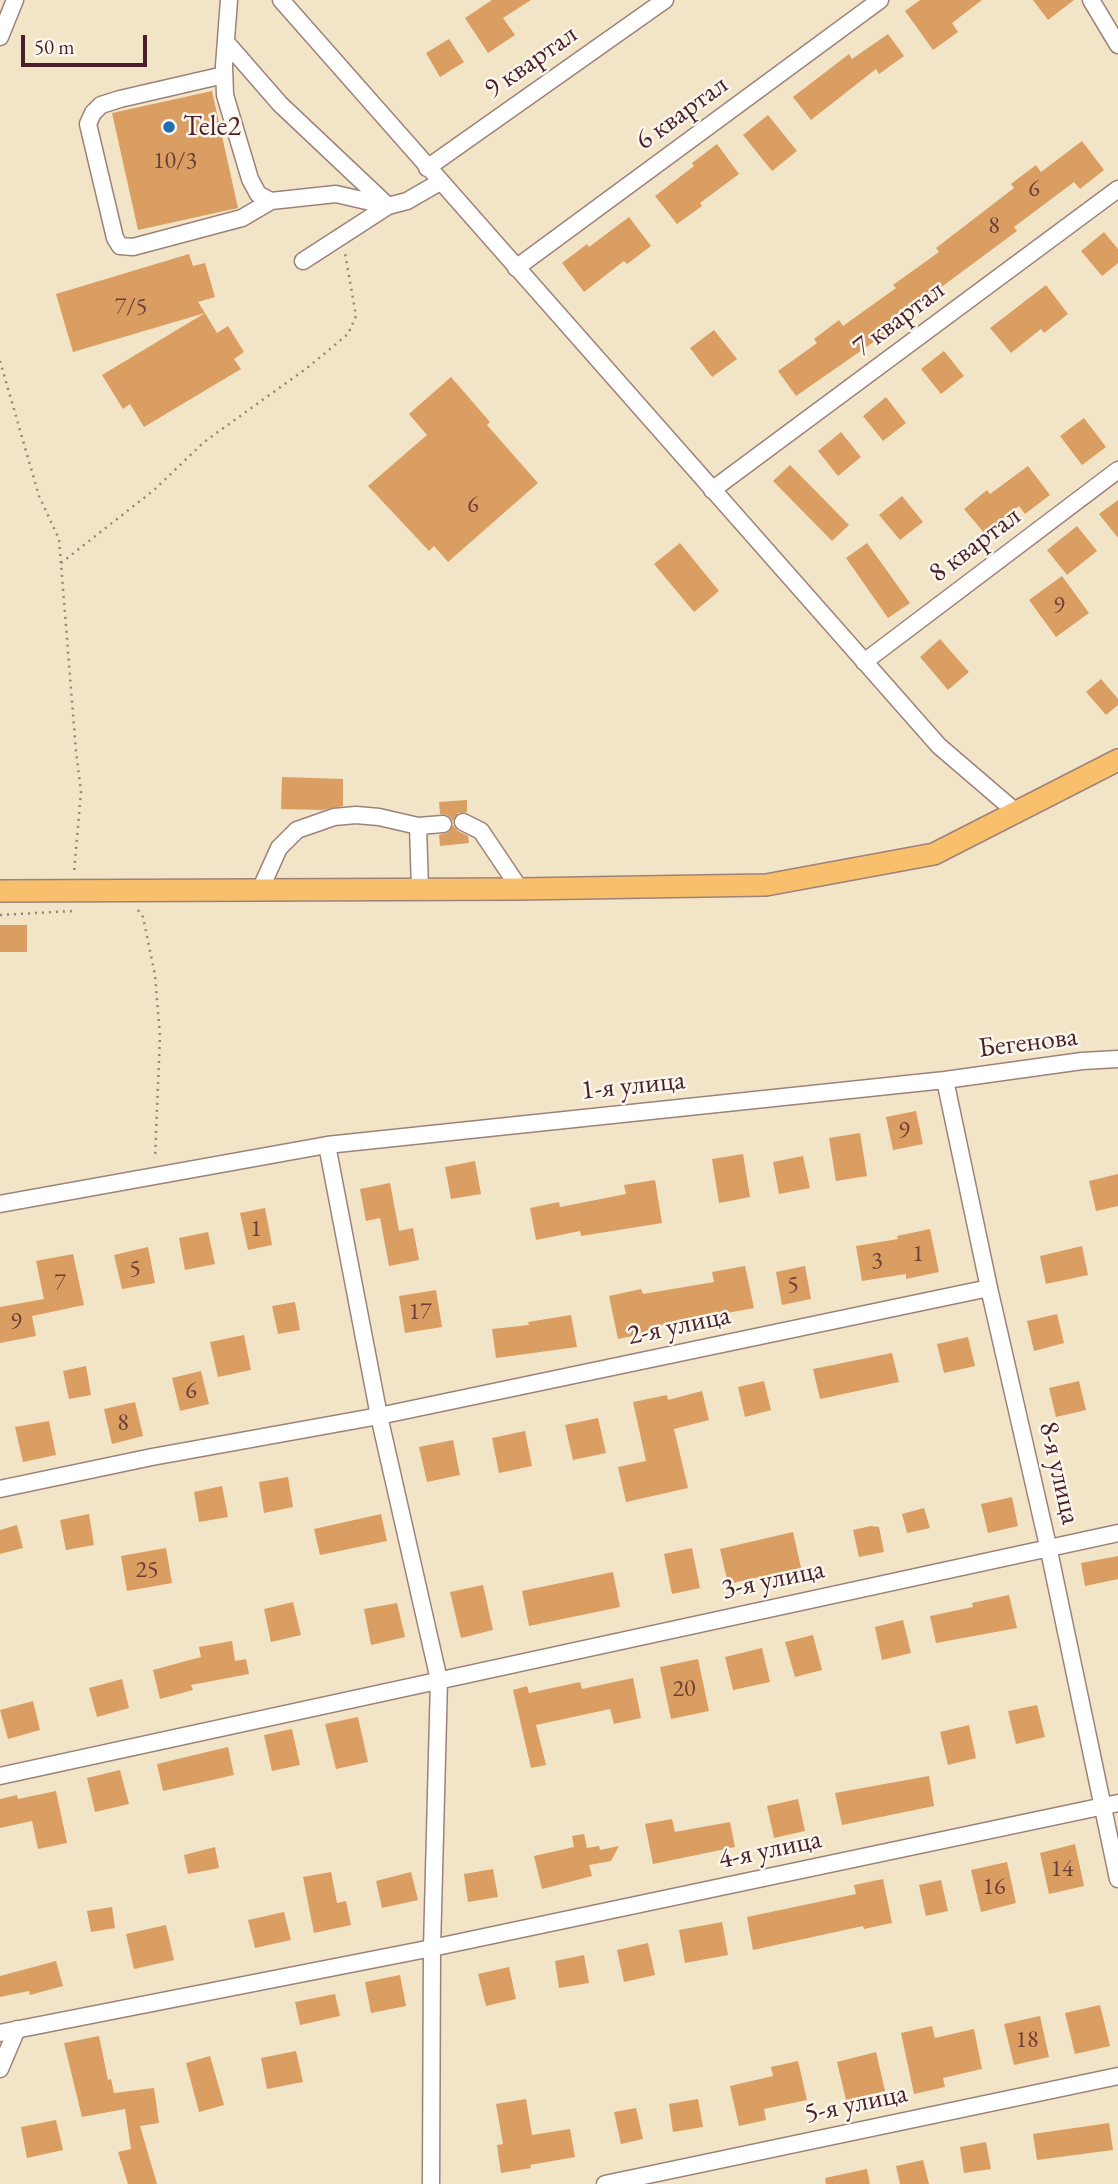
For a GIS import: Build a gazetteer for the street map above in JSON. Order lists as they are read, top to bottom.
{
  "streets": {
    "street": [
      "9 квартал",
      "6 квартал",
      "7 квартал",
      "8 квартал",
      "Бегенова",
      "1-я улица",
      "2-я улица",
      "8-я улица",
      "3-я улица",
      "4-я улица",
      "5-я улица"
    ]
  },
  "crossings": [
    ["Бегенова", "1-я улица"],
    ["Бегенова", "8-я улица"],
    ["1-я улица", "8-я улица"],
    ["2-я улица", "8-я улица"],
    ["8-я улица", "3-я улица"],
    ["8-я улица", "4-я улица"]
  ],
  "places": ["Tele2"],
  "house_numbers": [
    "10/3",
    "6",
    "8",
    "7/5",
    "6",
    "9",
    "9",
    "1",
    "1",
    "3",
    "5",
    "7",
    "5",
    "17",
    "9",
    "6",
    "8",
    "25",
    "20",
    "14",
    "16",
    "18"
  ],
  "scale_bar": "50 m"
}
